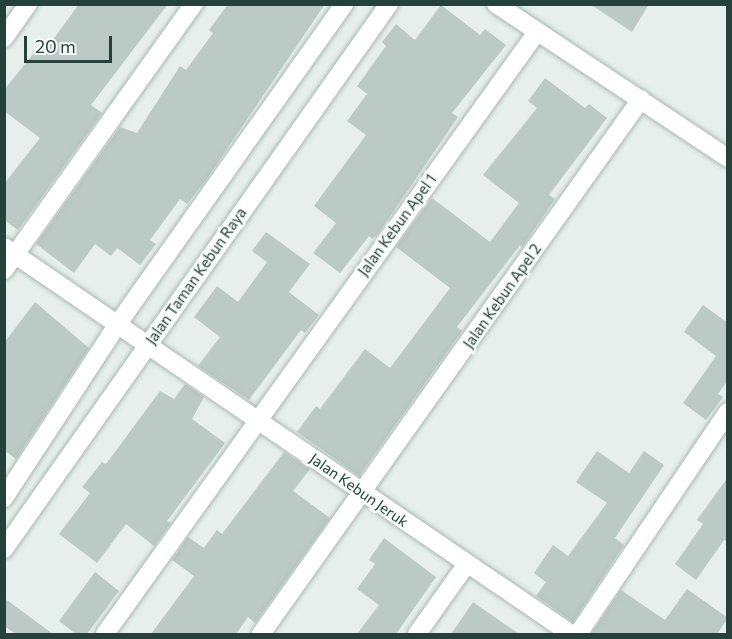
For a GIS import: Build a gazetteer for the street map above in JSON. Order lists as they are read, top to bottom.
{
  "streets": {
    "street": [
      "Jalan Kebun Apel 1",
      "Jalan Taman Kebun Raya",
      "Jalan Kebun Apel 2",
      "Jalan Kebun Jeruk"
    ]
  },
  "crossings": [
    ["Jalan Kebun Apel 1", "Jalan Kebun Jeruk"],
    ["Jalan Taman Kebun Raya", "Jalan Kebun Jeruk"],
    ["Jalan Kebun Apel 2", "Jalan Kebun Jeruk"]
  ],
  "scale_bar": "20 m"
}
